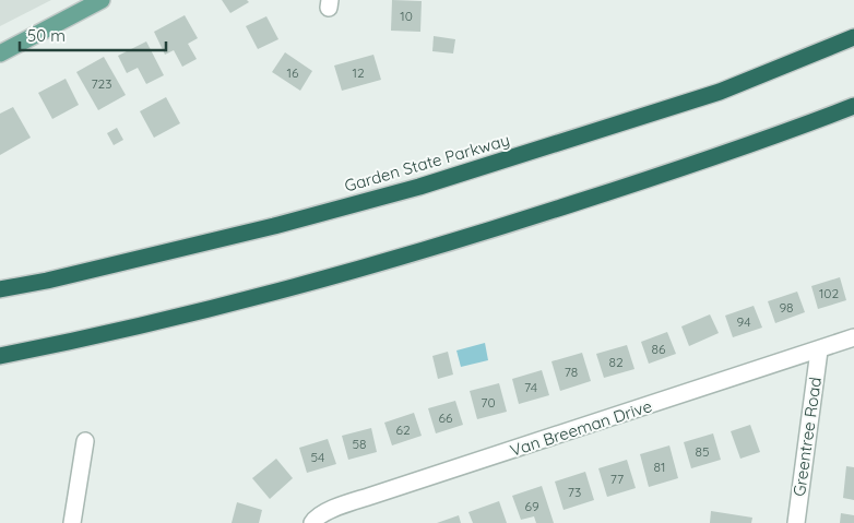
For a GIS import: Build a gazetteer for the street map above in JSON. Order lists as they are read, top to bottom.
{
  "streets": {
    "highway": ["Garden State Parkway"],
    "street": ["Van Breeman Drive", "Greentree Road"]
  },
  "crossings": [
    ["Van Breeman Drive", "Greentree Road"]
  ],
  "house_numbers": [
    "10",
    "16",
    "12",
    "723",
    "102",
    "98",
    "94",
    "86",
    "82",
    "78",
    "74",
    "70",
    "66",
    "62",
    "58",
    "85",
    "54",
    "81",
    "77",
    "73",
    "69"
  ],
  "scale_bar": "50 m"
}
